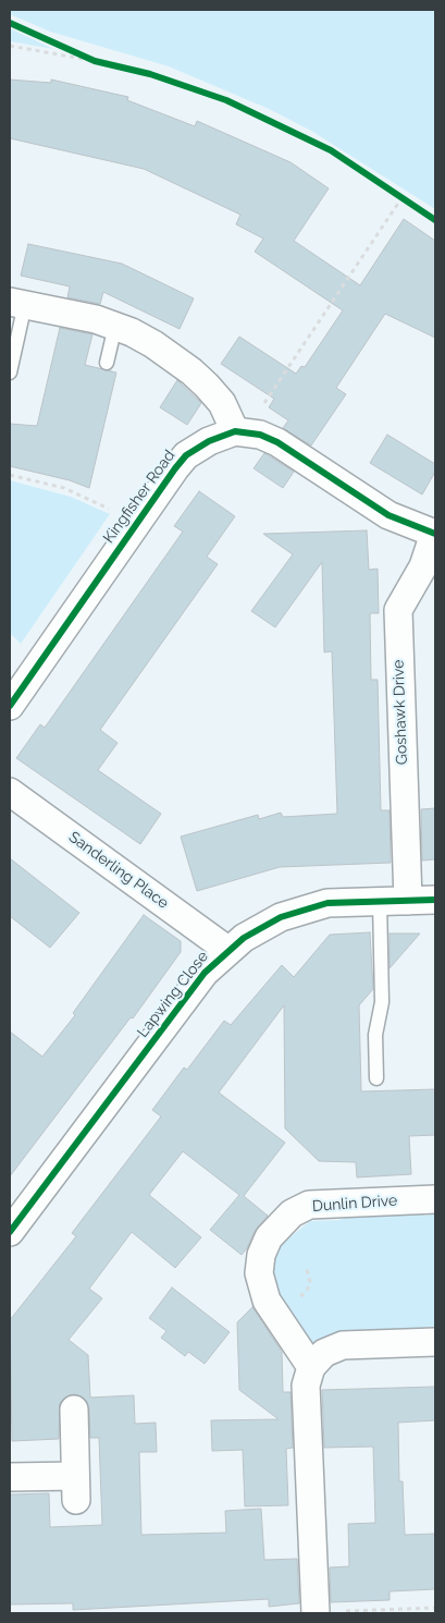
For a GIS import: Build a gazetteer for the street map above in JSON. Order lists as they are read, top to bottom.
{
  "streets": {
    "street": [
      "Kingfisher Road",
      "Goshawk Drive",
      "Sanderling Place",
      "Lapwing Close",
      "Dunlin Drive"
    ]
  },
  "crossings": [
    ["Goshawk Drive", "Lapwing Close"],
    ["Sanderling Place", "Lapwing Close"]
  ]
}
